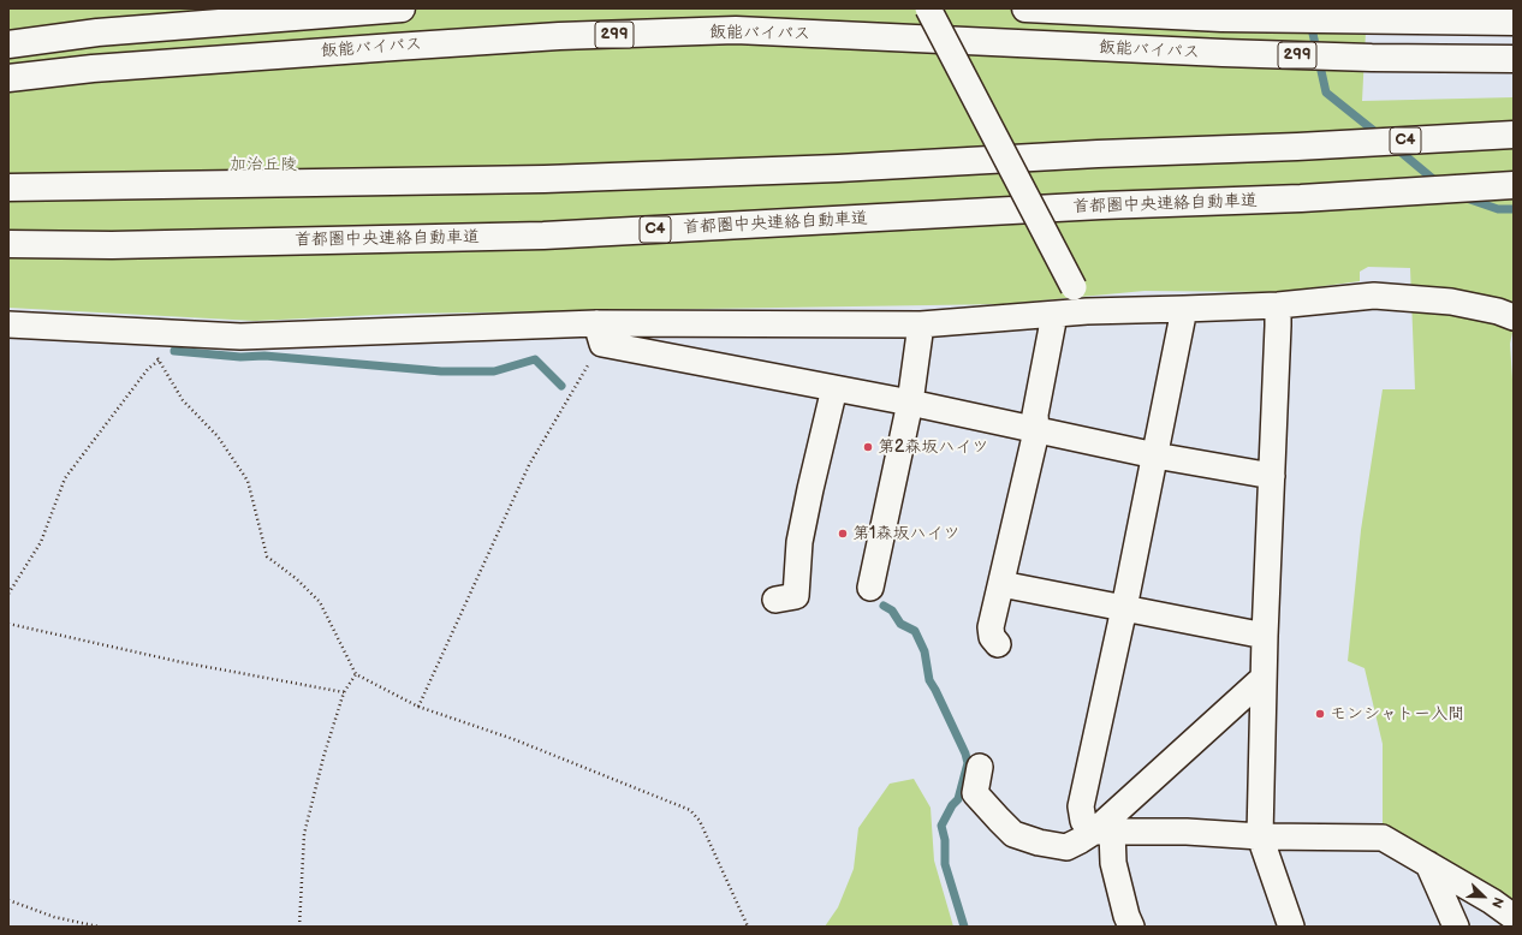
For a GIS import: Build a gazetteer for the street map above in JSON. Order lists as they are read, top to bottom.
{
  "streets": {
    "highway": [
      "飯能バイパス",
      "299",
      "C4",
      "首都圏中央連絡自動車道"
    ]
  },
  "parks": ["加治丘陵"],
  "places": ["第2森坂ハイツ", "第1森坂ハイツ", "モンシャトー入間"],
  "north": "bottom right"
}
